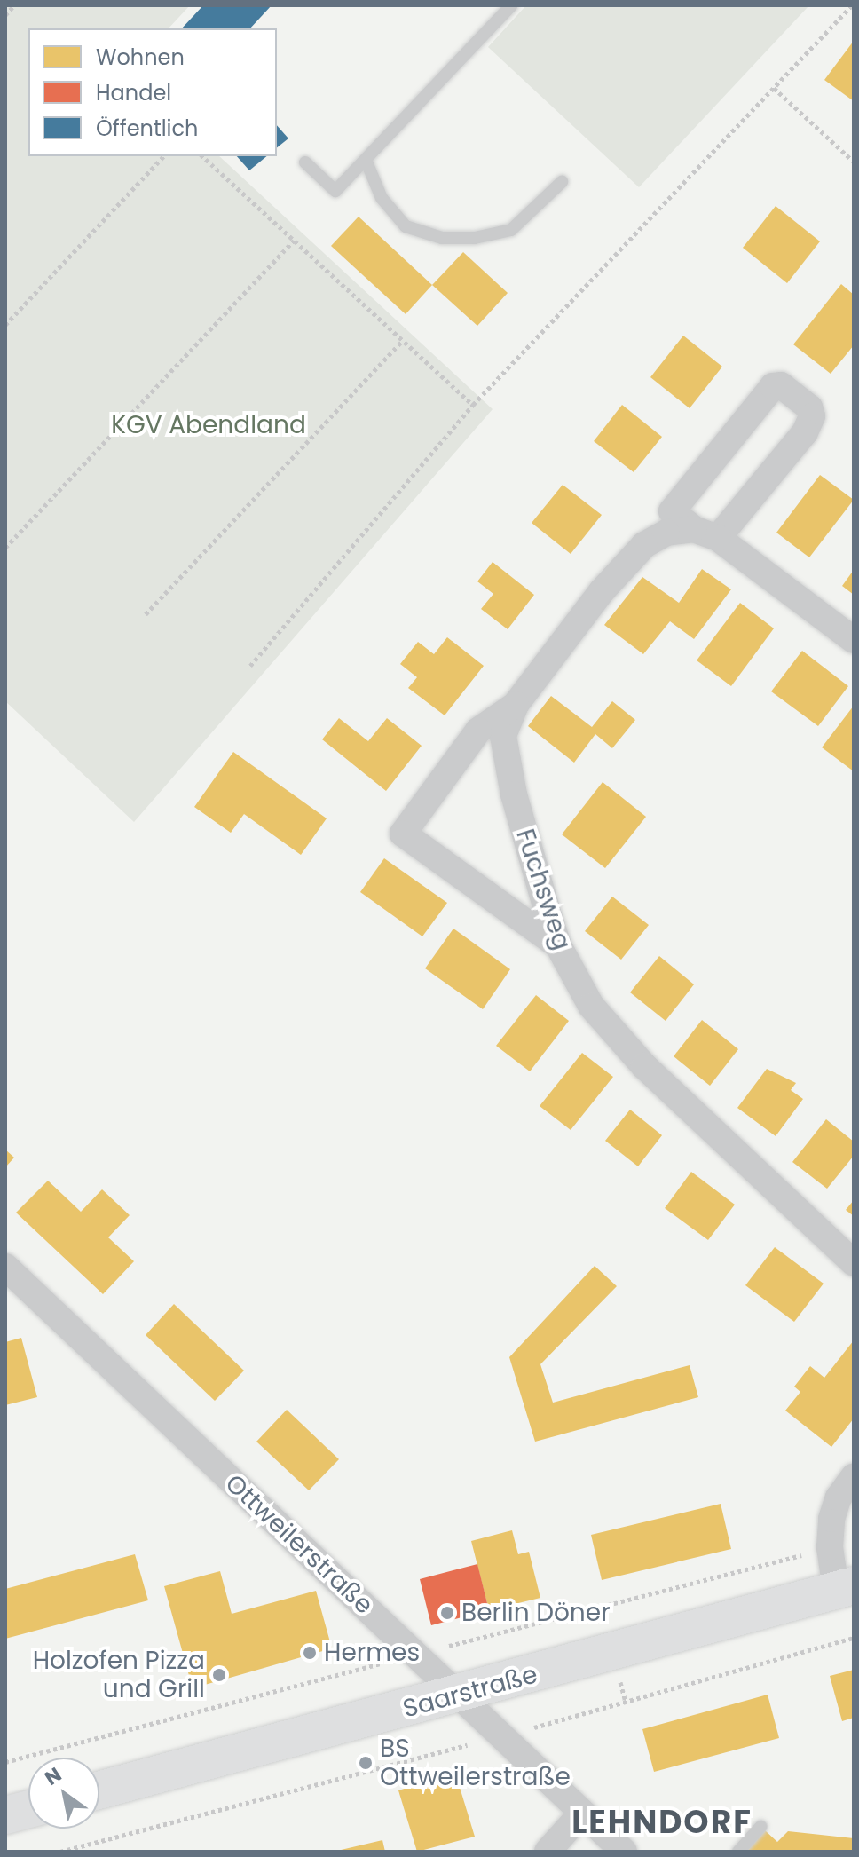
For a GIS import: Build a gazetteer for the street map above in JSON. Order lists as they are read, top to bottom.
{
  "streets": {
    "street": ["Fuchsweg", "Ottweilerstraße", "Saarstraße"]
  },
  "crossings": [
    ["Ottweilerstraße", "Saarstraße"]
  ],
  "districts": ["LEHNDORF"],
  "parks": ["KGV Abendland"],
  "places": [
    "Berlin Döner",
    "Hermes",
    "Holzofen Pizza und Grill",
    "BS Ottweilerstraße"
  ],
  "legend": ["Wohnen", "Handel", "Öffentlich"],
  "north": "top left"
}
